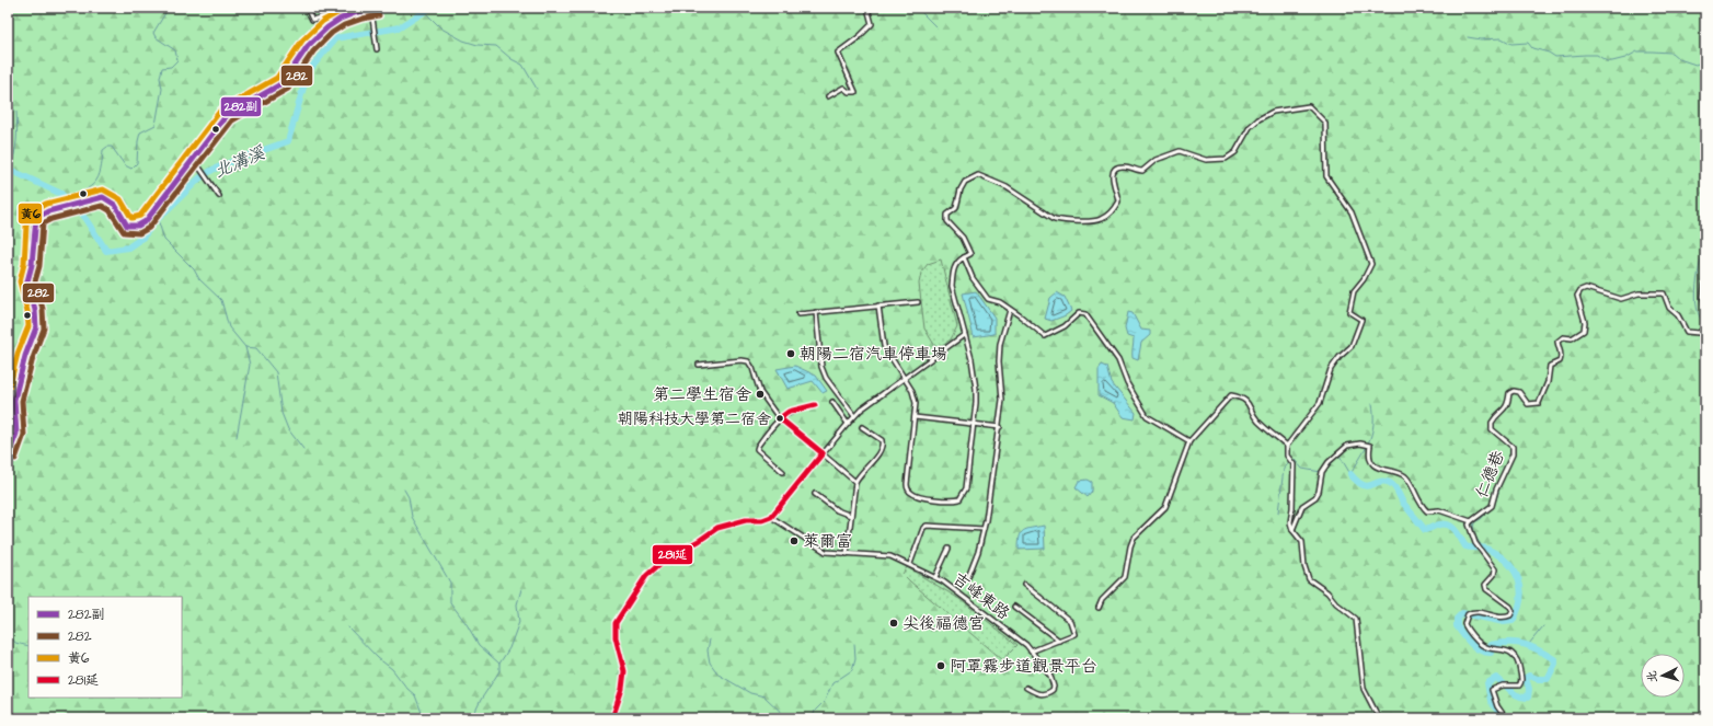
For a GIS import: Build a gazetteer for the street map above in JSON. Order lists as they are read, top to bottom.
{
  "streets": {
    "street": ["仁德巷", "吉峰東路"]
  },
  "water": ["北溝溪"],
  "places": [
    "朝陽二宿汽車停車場",
    "第二學生宿舍",
    "朝陽科技大學第二宿舍",
    "萊爾富",
    "尖後福德宮",
    "阿罩霧步道觀景平台"
  ],
  "lines": [
    "transit line 282副",
    "transit line 黃6",
    "transit line 282",
    "transit line 281延"
  ],
  "legend": [
    "282副",
    "282",
    "黃6",
    "281延"
  ],
  "north": "left"
}
